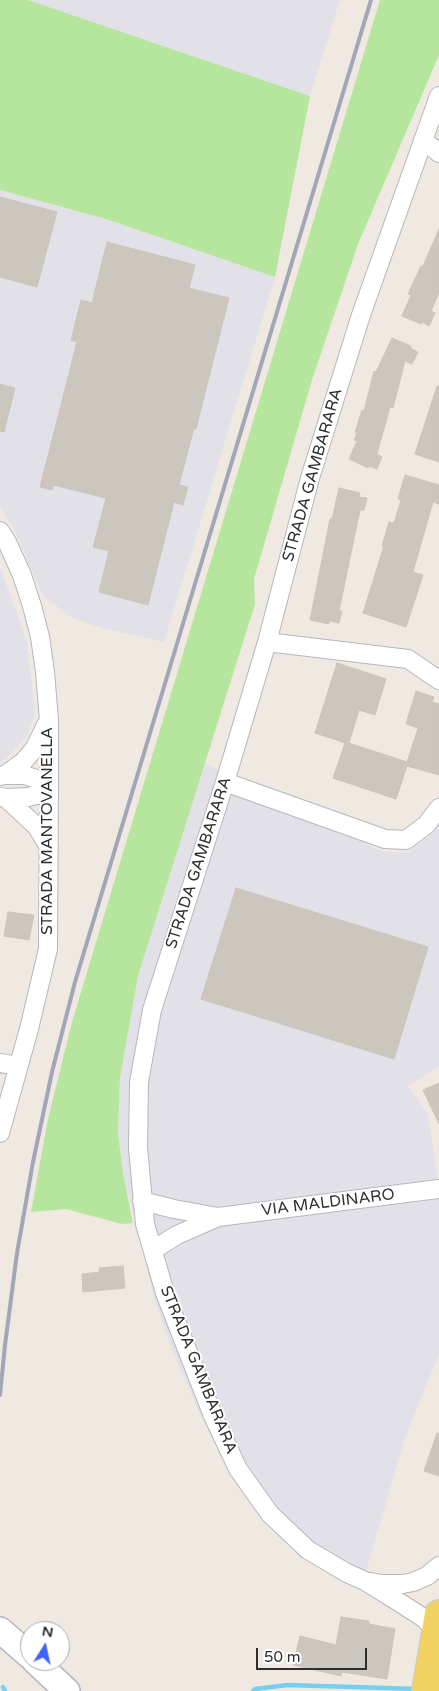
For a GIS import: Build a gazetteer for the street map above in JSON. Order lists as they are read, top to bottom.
{
  "streets": {
    "street": ["STRADA GAMBARARA", "STRADA MANTOVANELLA", "VIA MALDINARO"]
  },
  "crossings": [
    ["STRADA GAMBARARA", "VIA MALDINARO"]
  ],
  "scale_bar": "50 m",
  "north": "top"
}
